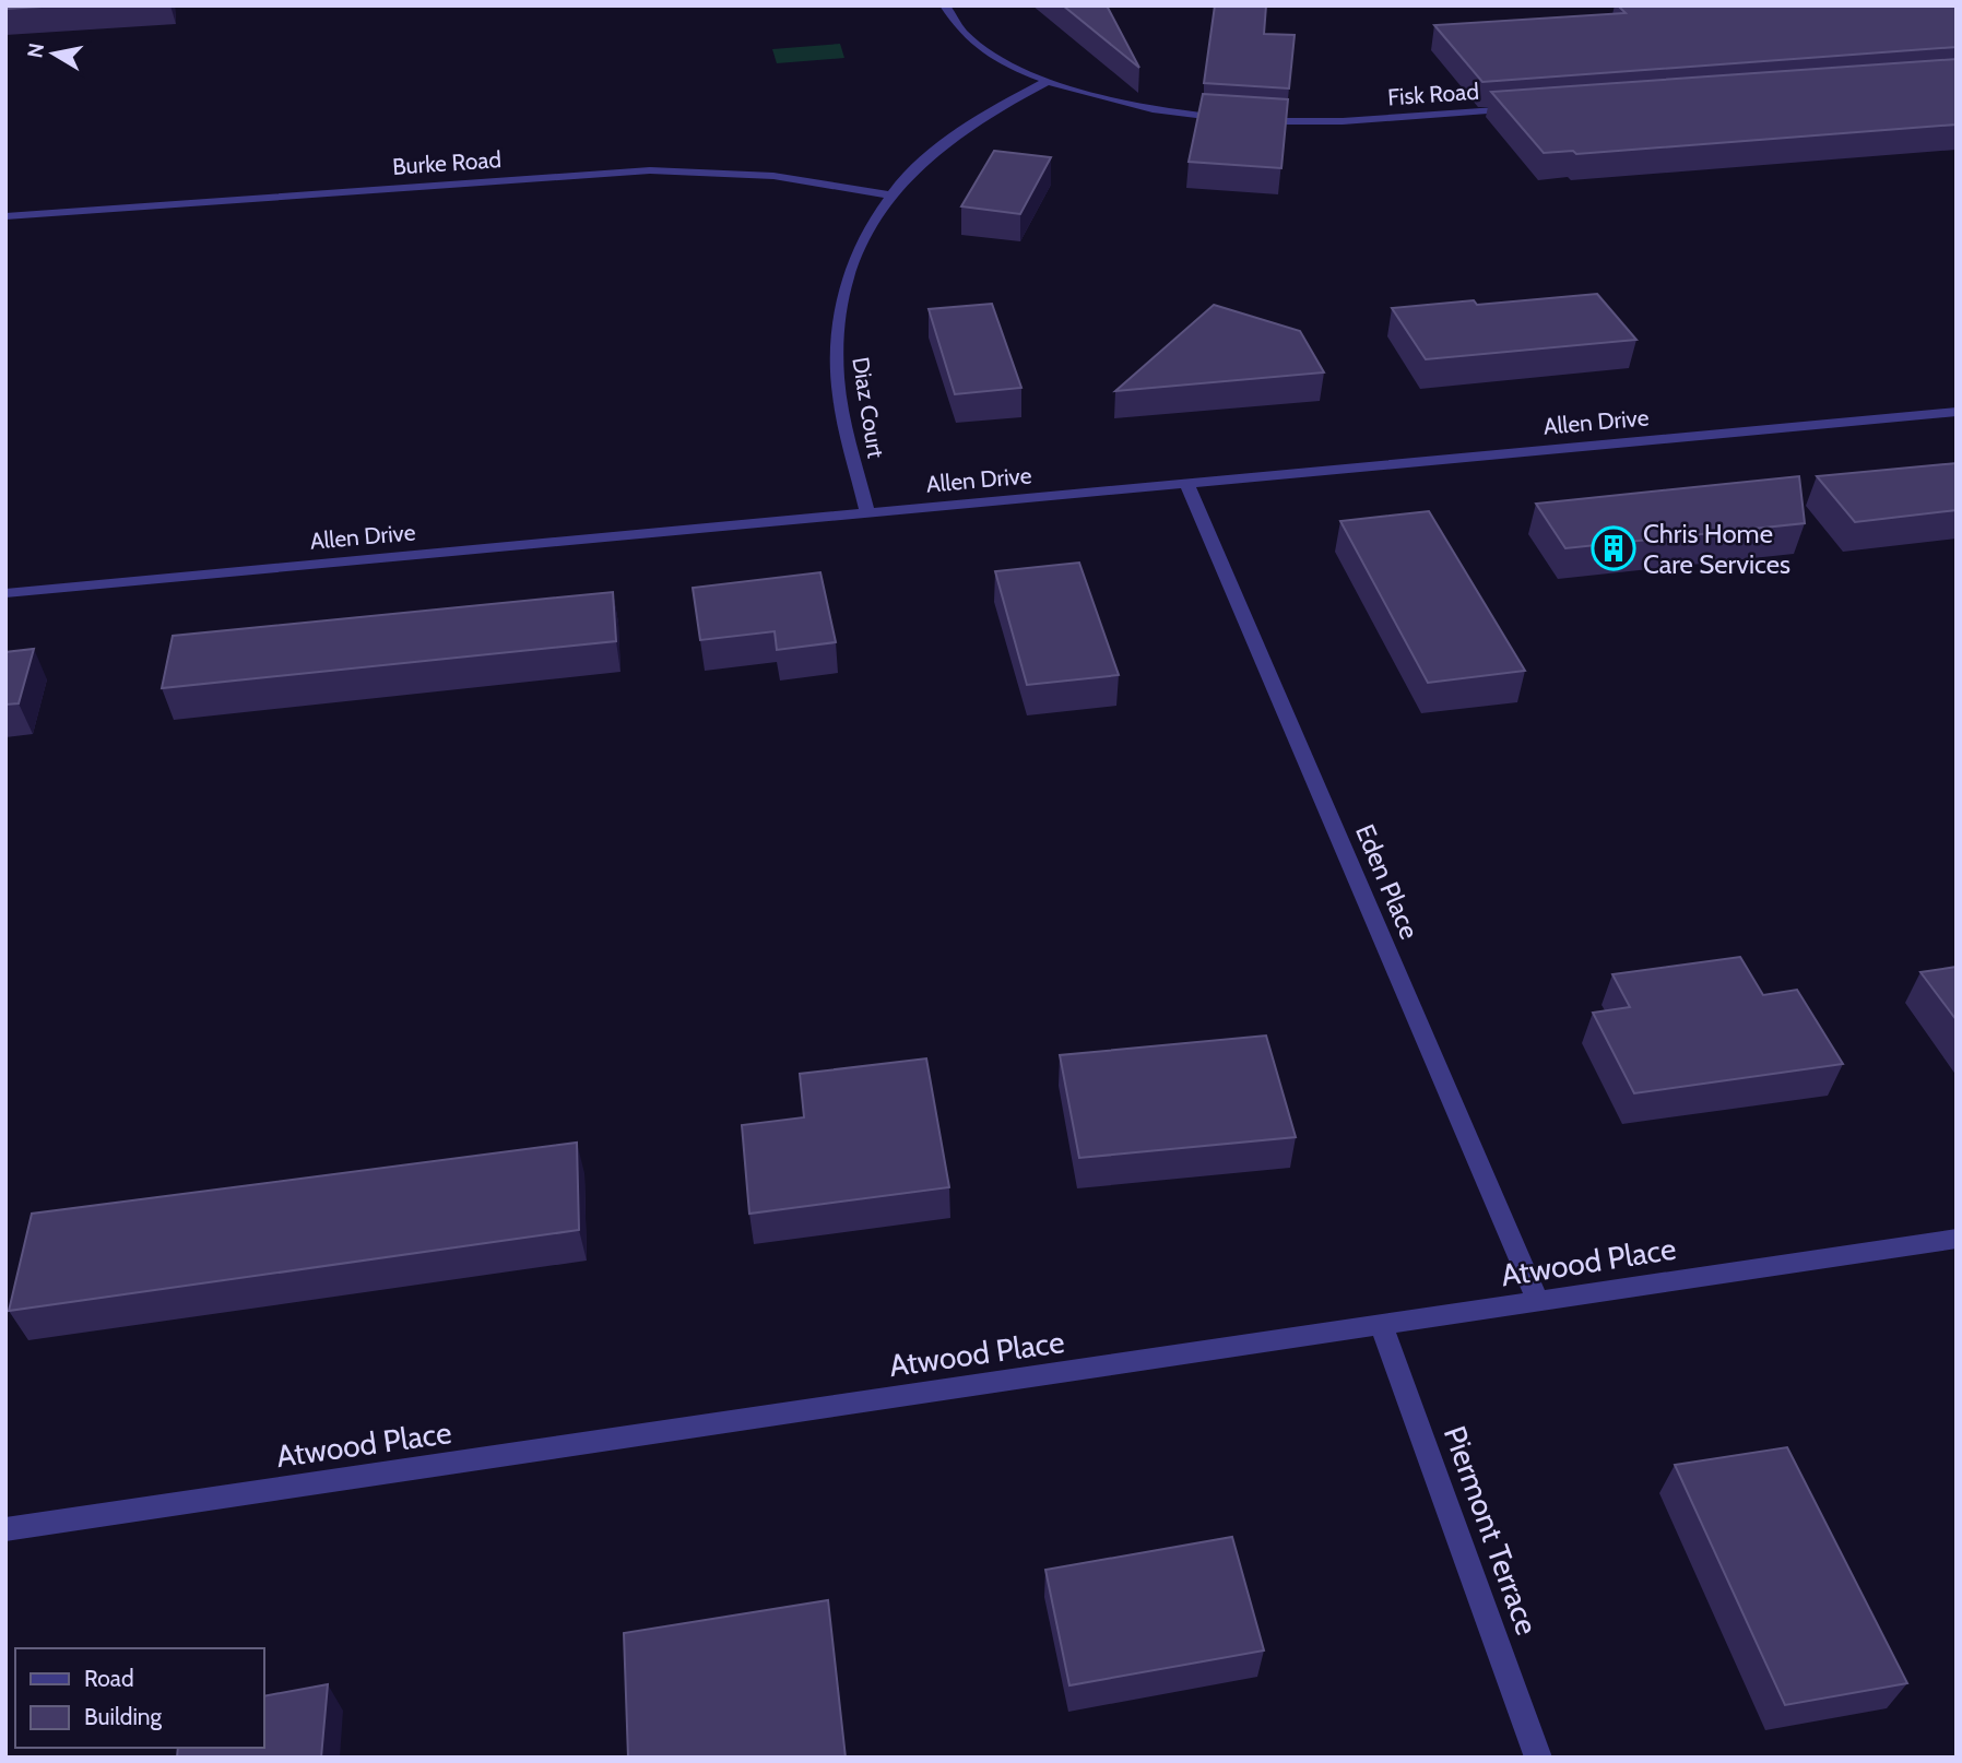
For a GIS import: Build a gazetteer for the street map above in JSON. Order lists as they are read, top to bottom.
{
  "streets": {
    "street": [
      "Fisk Road",
      "Burke Road",
      "Diaz Court",
      "Allen Drive",
      "Eden Place",
      "Atwood Place",
      "Piermont Terrace"
    ]
  },
  "crossings": [
    ["Burke Road", "Diaz Court"],
    ["Diaz Court", "Allen Drive"],
    ["Allen Drive", "Eden Place"],
    ["Eden Place", "Atwood Place"],
    ["Atwood Place", "Piermont Terrace"]
  ],
  "places": {
    "building": ["Chris Home Care Services"]
  },
  "legend": ["Road", "Building"],
  "north": "left"
}
